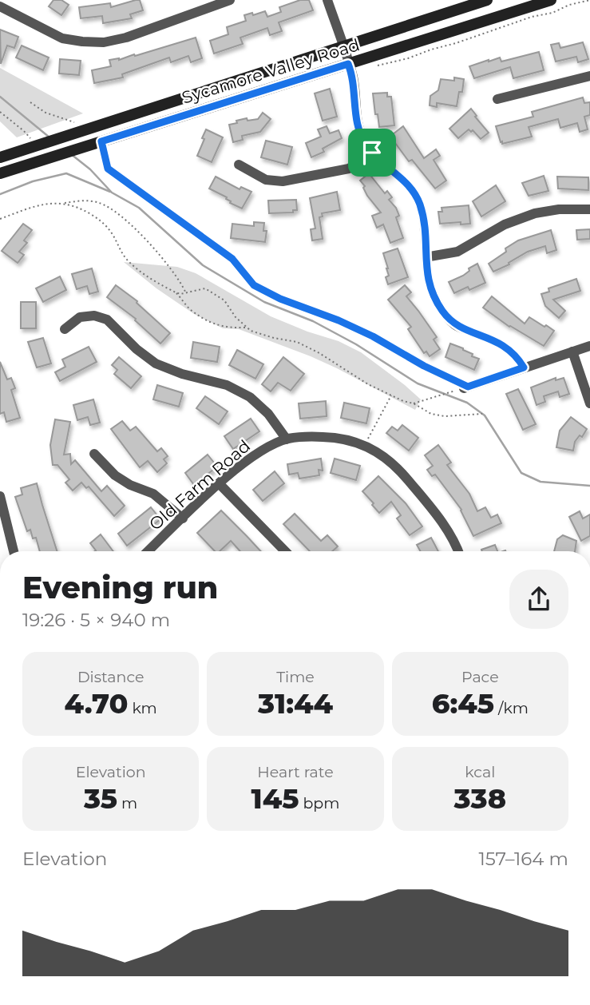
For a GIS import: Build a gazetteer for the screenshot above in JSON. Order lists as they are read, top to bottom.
{
  "streets": {
    "main road": ["Sycamore Valley Road"],
    "street": ["Old Farm Road"]
  },
  "page": {
    "heading": ["Evening run", "19:26 · 5 × 940 m"],
    "stats": [
      ["Distance", "4.70 km"],
      ["Time", "31:44"],
      ["Pace", "6:45 /km"],
      ["Elevation", "35 m"],
      ["Heart rate", "145 bpm"],
      ["kcal", "338"]
    ],
    "chart": ["Elevation", "157–164 m"]
  }
}
